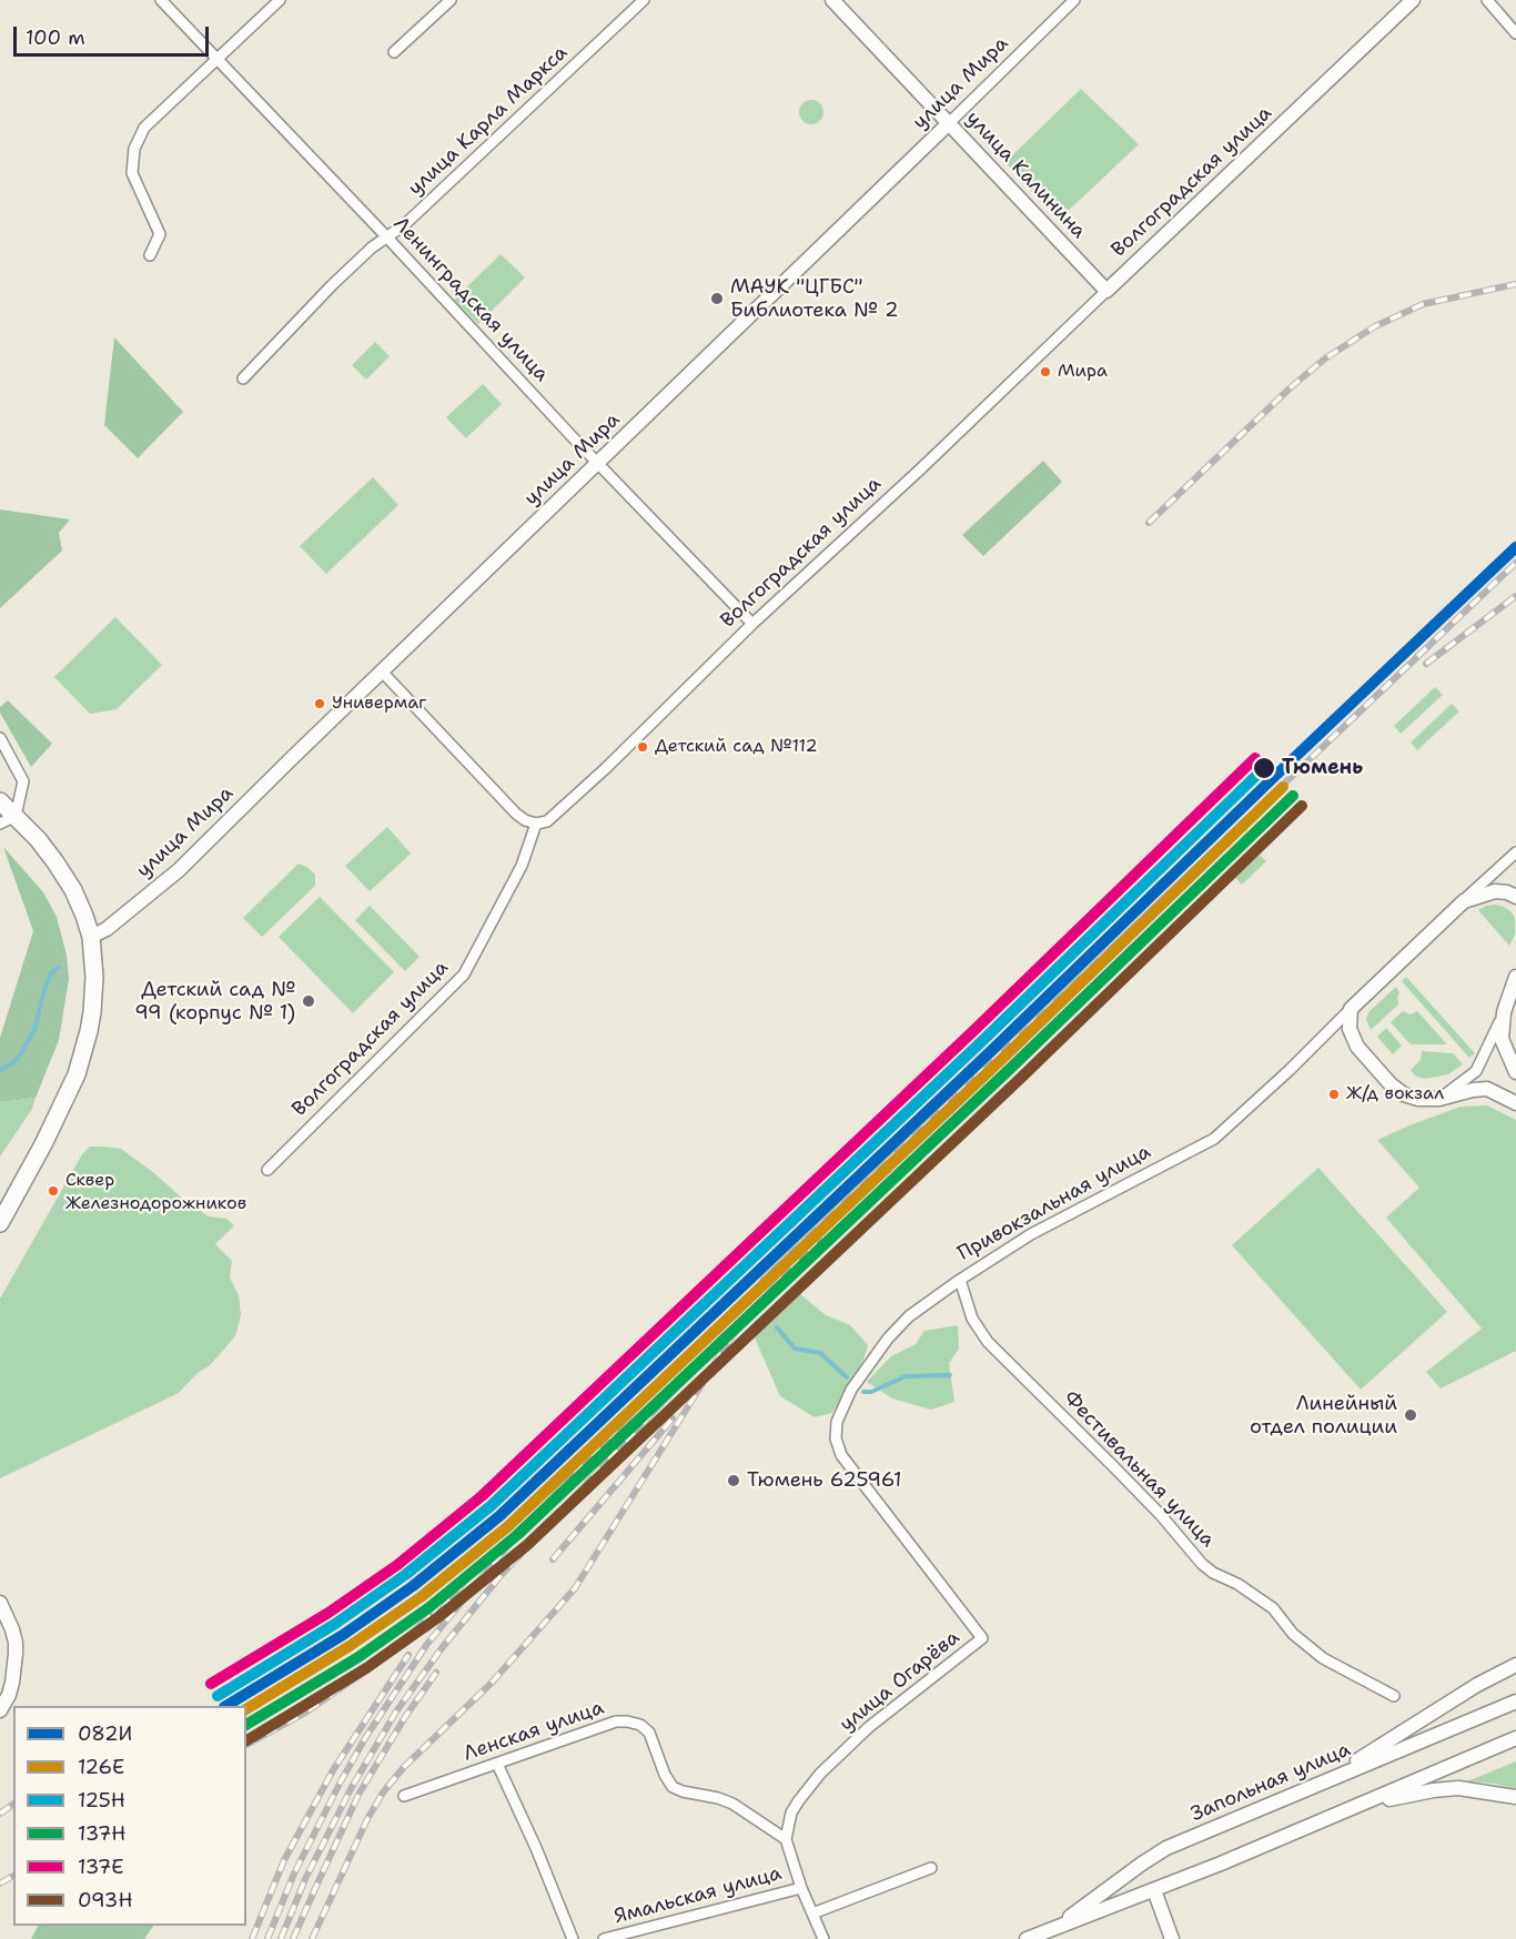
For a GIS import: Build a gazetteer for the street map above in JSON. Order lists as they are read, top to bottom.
{
  "streets": {
    "street": [
      "улица Мира",
      "улица Карла Маркса",
      "улица Калинина",
      "Волгоградская улица",
      "Ленинградская улица",
      "Привокзальная улица",
      "Фестивальная улица",
      "улица Огарёва",
      "Ленская улица",
      "Запольная улица",
      "Ямальская улица"
    ]
  },
  "crossings": [
    ["улица Мира", "улица Калинина"],
    ["улица Мира", "Ленинградская улица"],
    ["улица Карла Маркса", "Ленинградская улица"],
    ["улица Калинина", "Волгоградская улица"],
    ["Волгоградская улица", "Ленинградская улица"],
    ["Привокзальная улица", "Фестивальная улица"],
    ["Привокзальная улица", "улица Огарёва"],
    ["улица Огарёва", "Ленская улица"]
  ],
  "places": [
    "МАУК \"ЦГБС\" Библиотека № 2",
    "Мира",
    "Универмаг",
    "Детский сад №112",
    "Тюмень",
    "Детский сад № 99 (корпус № 1)",
    "Ж/д вокзал",
    "Сквер Железнодорожников",
    "Линейный отдел полиции",
    "Тюмень 625961"
  ],
  "lines": [
    "transit line 082И",
    "transit line 137Е",
    "transit line 125Н",
    "transit line 126Е",
    "transit line 137Н",
    "transit line 093Н"
  ],
  "legend": [
    "082И",
    "126Е",
    "125Н",
    "137Н",
    "137Е",
    "093Н"
  ],
  "scale_bar": "100 m"
}
